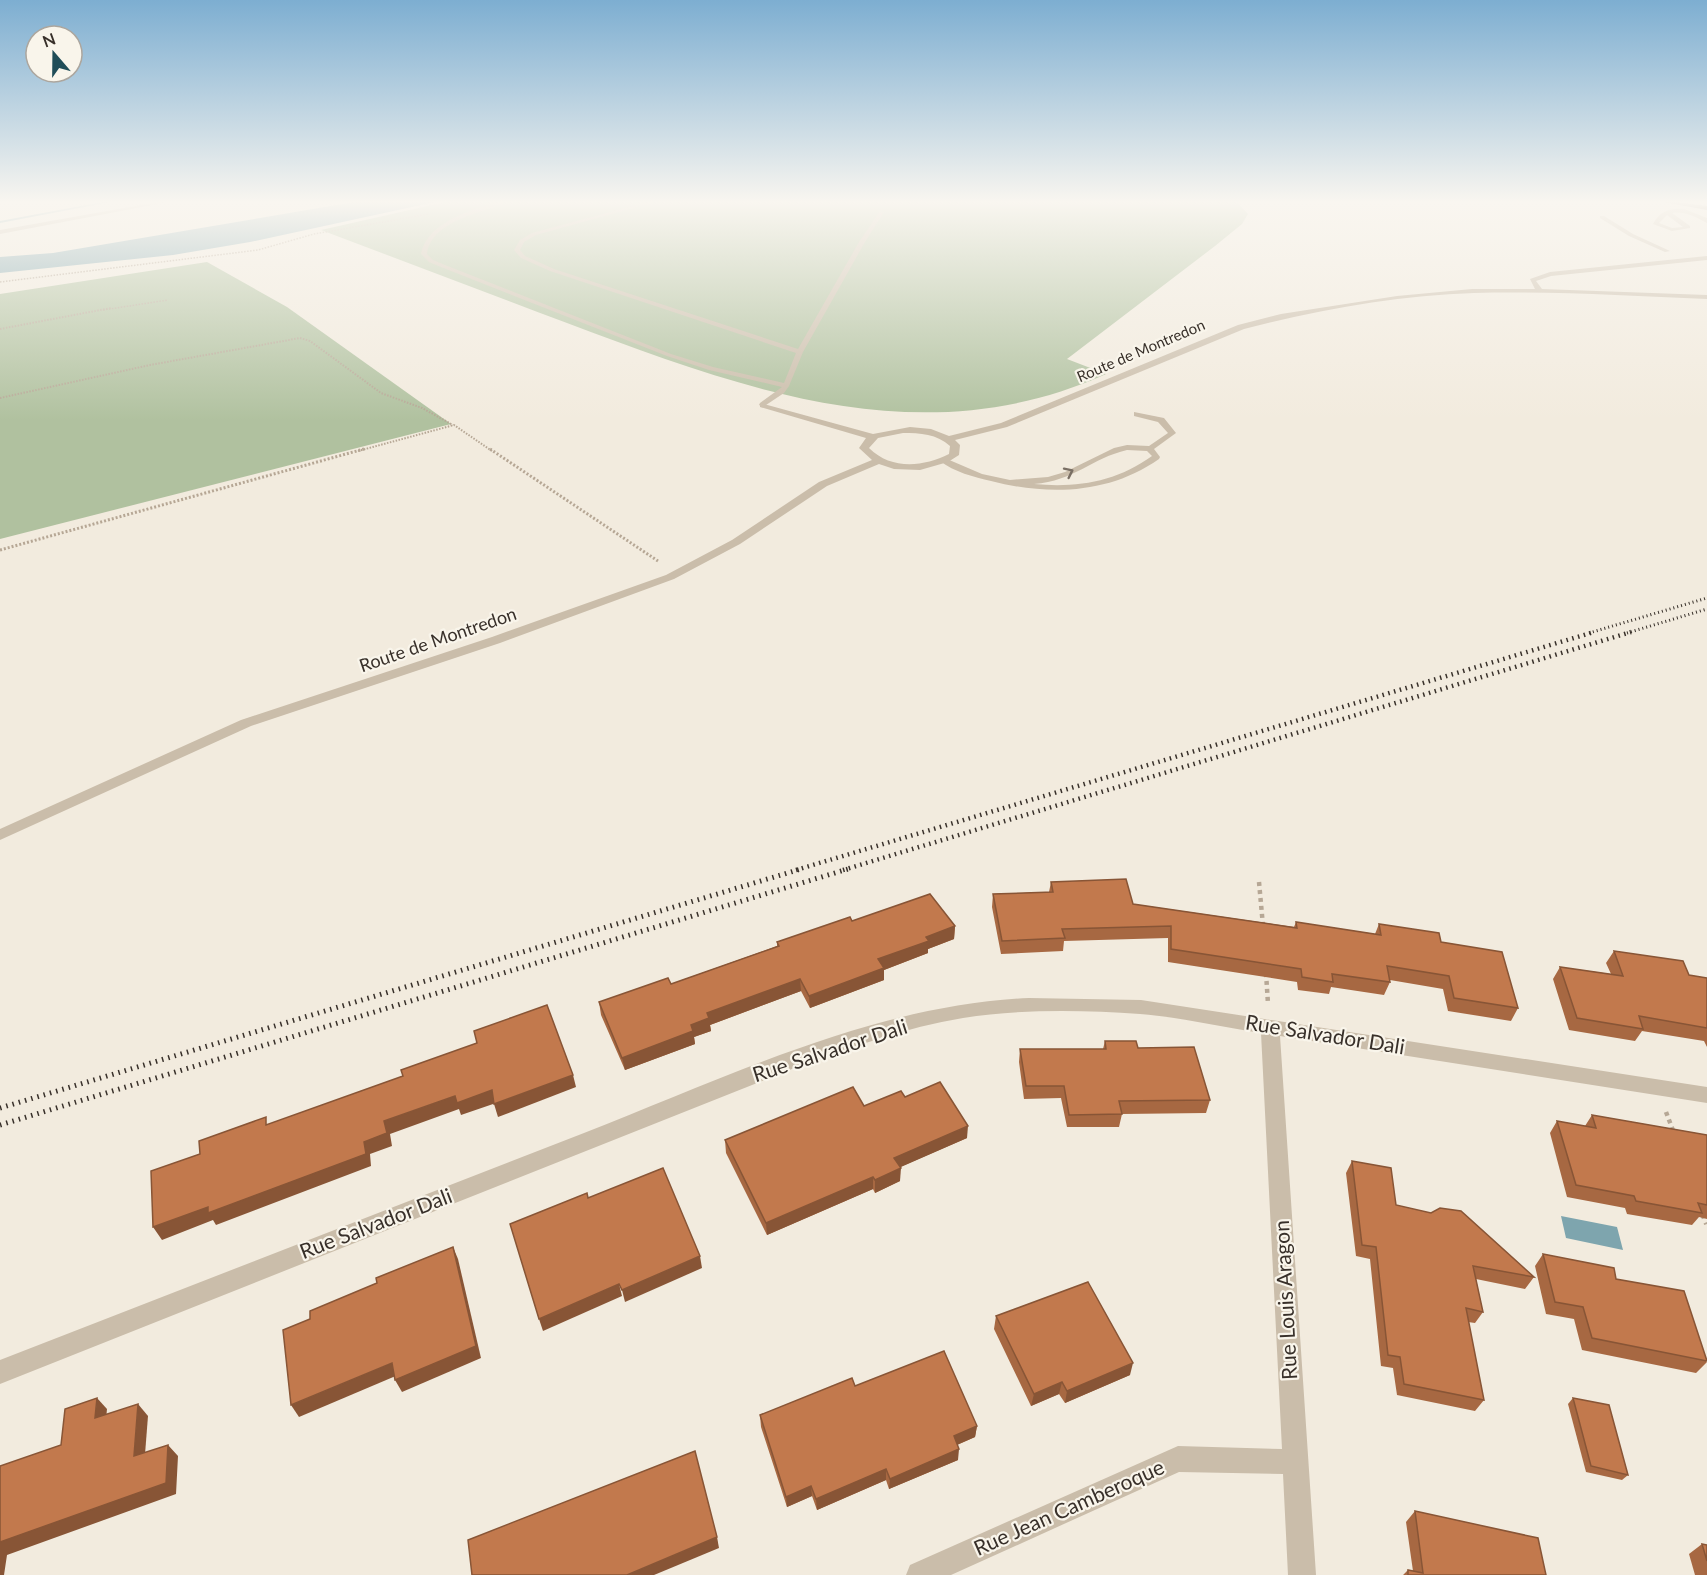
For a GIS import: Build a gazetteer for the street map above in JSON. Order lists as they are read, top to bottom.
{
  "streets": {
    "street": [
      "Route de Montredon",
      "Rue Salvador Dali",
      "Rue Louis Aragon",
      "Rue Jean Camberoque"
    ]
  },
  "crossings": [
    ["Rue Salvador Dali", "Rue Louis Aragon"],
    ["Rue Louis Aragon", "Rue Jean Camberoque"]
  ],
  "north": "top"
}
